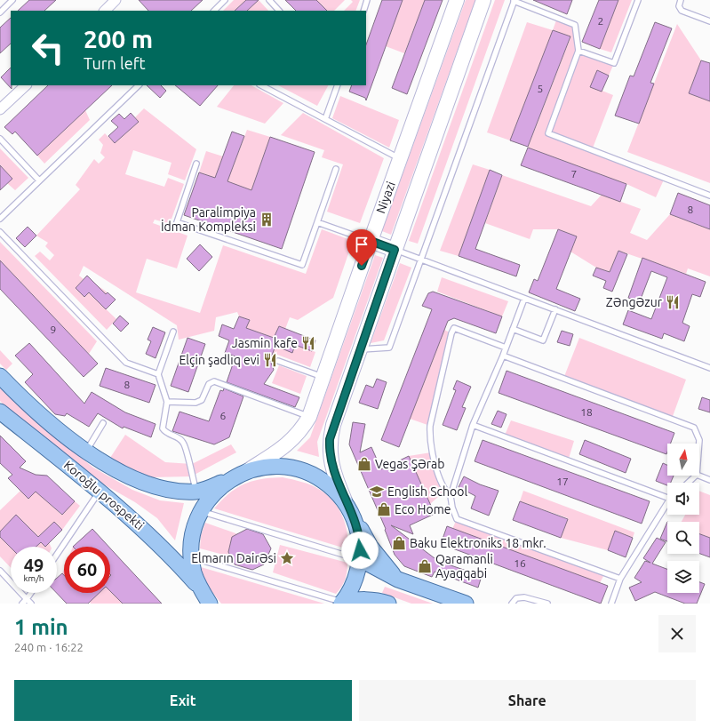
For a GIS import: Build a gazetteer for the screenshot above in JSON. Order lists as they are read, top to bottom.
{
  "streets": {
    "main road": ["Niyazi", "Koroğlu prospekti"]
  },
  "places": {
    "building": ["Paralimpiya İdman Kompleksi"],
    "restaurant": ["Zəngəzur", "Jasmin kafe", "Elçin şadlıq evi"],
    "shop": [
      "Vegas Şərab",
      "Eco Home",
      "Baku Elektroniks 18 mkr.",
      "Qaramanli Ayaqqabi"
    ],
    "school or university": ["English School"],
    "place": ["Elmarın Dairəsi"]
  },
  "house_numbers": [
    "2",
    "5",
    "7",
    "8",
    "9",
    "8",
    "18",
    "6",
    "17",
    "16"
  ],
  "north": "top",
  "page": {
    "turn": ["200 m", "Turn left"],
    "speed": "49 km/h",
    "limit": "60",
    "heading": ["1 min", "240 m · 16:22"],
    "buttons": ["Exit", "Share"]
  }
}
